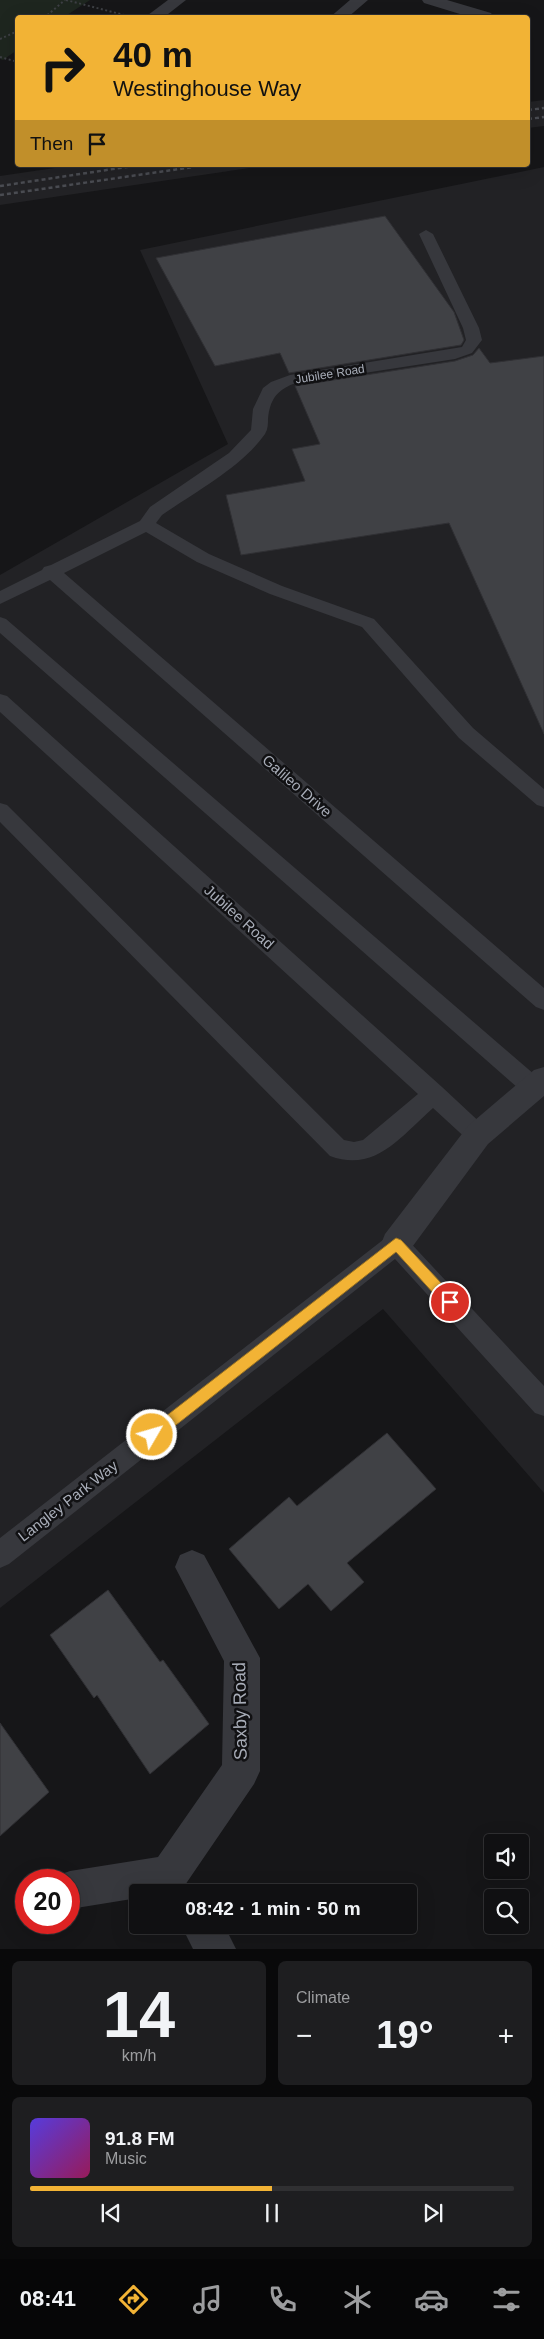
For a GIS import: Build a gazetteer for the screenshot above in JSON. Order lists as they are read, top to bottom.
{
  "streets": {
    "street": ["Saxby Road"],
    "lane": ["Jubilee Road", "Galileo Drive", "Langley Park Way"]
  },
  "crossings": [
    ["Jubilee Road", "Galileo Drive"]
  ],
  "page": {
    "turn": ["40 m", "Westinghouse Way"],
    "then": "Then",
    "limit": "20",
    "trip": "08:42 · 1 min · 50 m",
    "tile": [
      ["14", "km/h"],
      "Climate"
    ],
    "heat": ["−", "19°", "+"],
    "song": ["91.8 FM", "Music"],
    "tabs": "08:41"
  }
}
